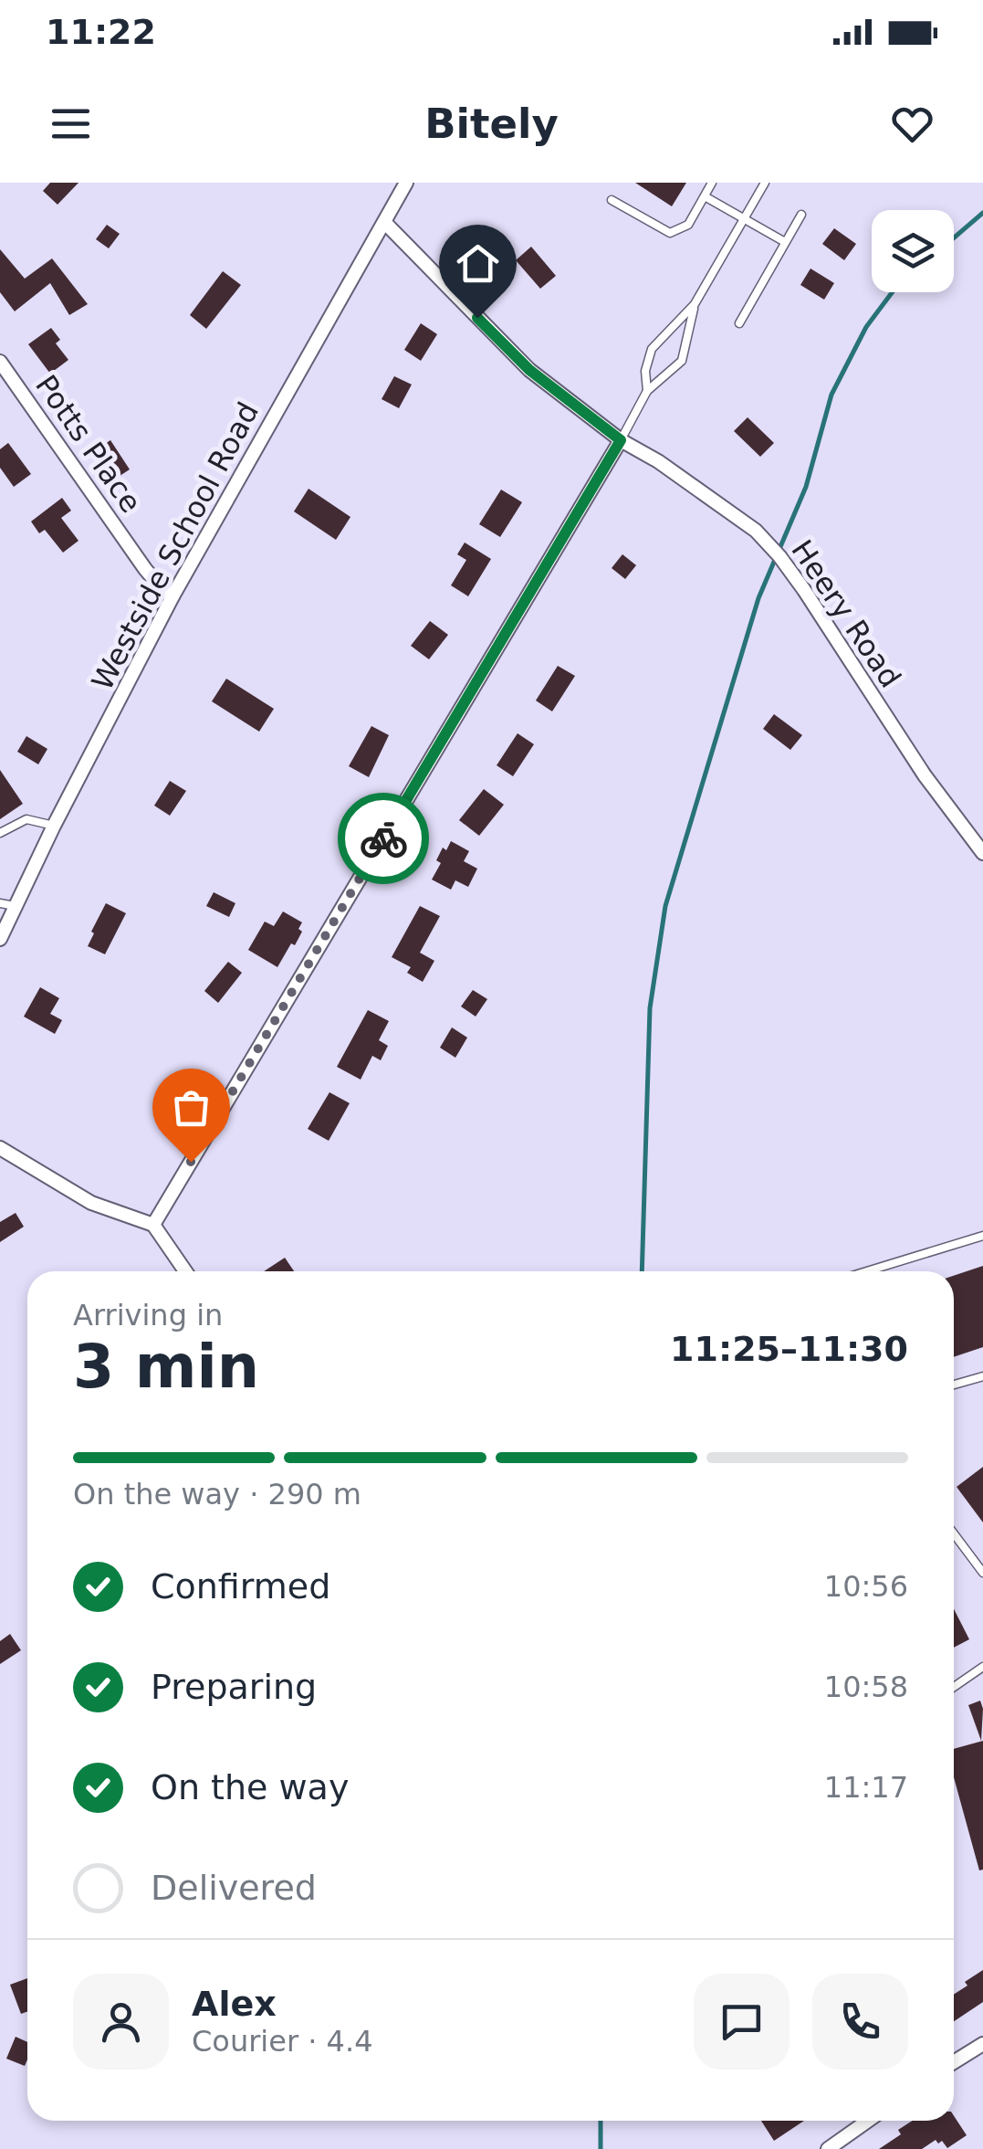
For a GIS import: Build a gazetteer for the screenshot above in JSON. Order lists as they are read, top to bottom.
{
  "streets": {
    "street": ["Potts Place", "Westside School Road", "Heery Road"]
  },
  "crossings": [
    ["Potts Place", "Westside School Road"],
    ["Westside School Road", "Heery Road"]
  ],
  "page": {
    "status": "11:22",
    "header": "Bitely",
    "heading": ["3 min", "Arriving in", "11:25–11:30"],
    "panel": ["Alex", "Courier · 4.4"],
    "bar": "On the way · 290 m",
    "list": [
      ["Confirmed", "10:56"],
      ["Preparing", "10:58"],
      ["On the way", "11:17"],
      "Delivered"
    ]
  }
}
